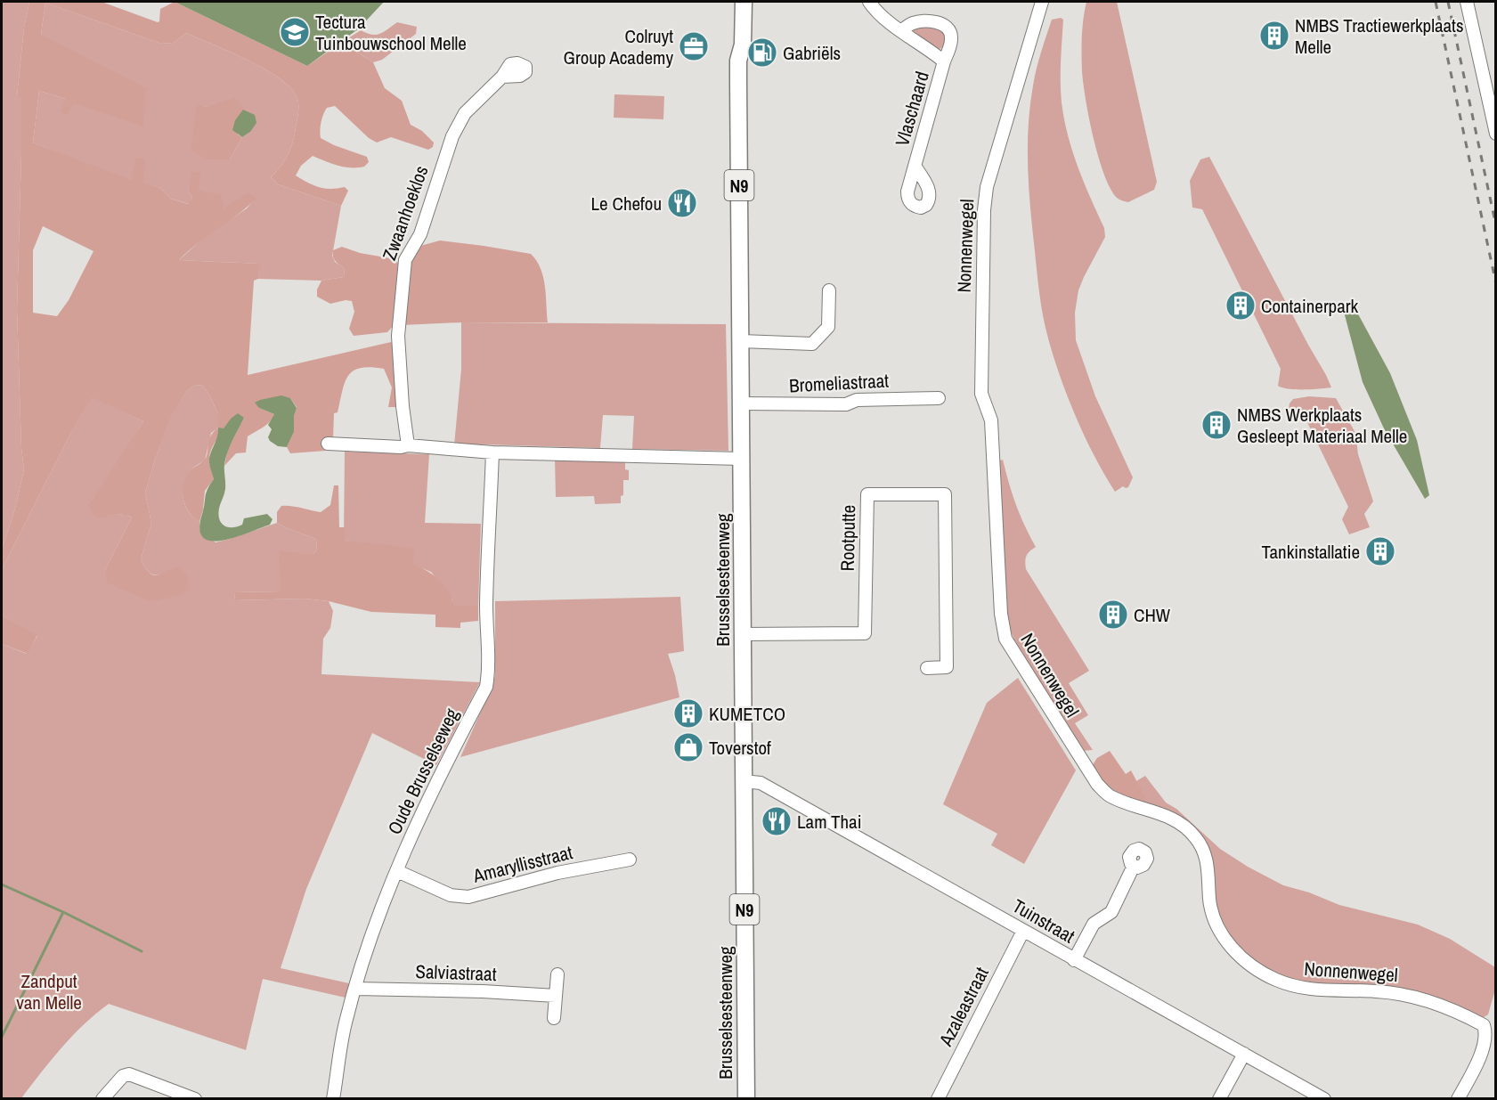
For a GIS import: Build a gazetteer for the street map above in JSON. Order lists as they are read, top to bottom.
{
  "streets": {
    "main road": ["N9", "Brusselsesteenweg"],
    "street": [
      "Vlaschaard",
      "Zwaanhoeklos",
      "Nonnenwegel",
      "Bromeliastraat",
      "Rootputte",
      "Oude Brusselseweg",
      "Amaryllisstraat",
      "Tuinstraat",
      "Salviastraat",
      "Azaleastraat"
    ]
  },
  "crossings": [
    ["Bromeliastraat", "Brusselsesteenweg"],
    ["Rootputte", "Brusselsesteenweg"],
    ["Brusselsesteenweg", "Tuinstraat"],
    ["Oude Brusselseweg", "Amaryllisstraat"],
    ["Oude Brusselseweg", "Salviastraat"],
    ["Tuinstraat", "Azaleastraat"]
  ],
  "parks": ["Zandput van Melle"],
  "places": {
    "school or university": ["Tectura Tuinbouwschool Melle"],
    "building": [
      "NMBS Tractiewerkplaats Melle",
      "Containerpark",
      "NMBS Werkplaats Gesleept Materiaal Melle",
      "Tankinstallatie",
      "CHW",
      "KUMETCO"
    ],
    "office": ["Colruyt Group Academy"],
    "fuel station": ["Gabriëls"],
    "restaurant": ["Le Chefou", "Lam Thai"],
    "shop": ["Toverstof"]
  }
}
